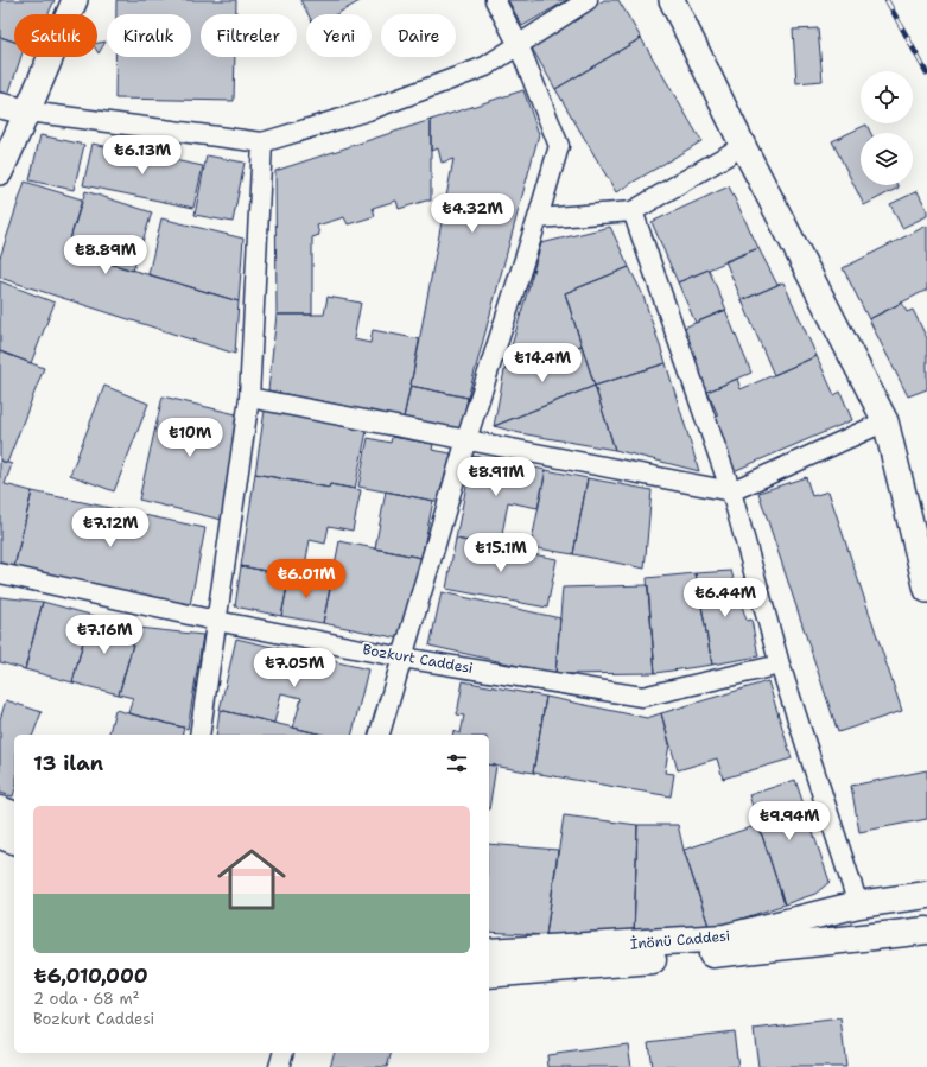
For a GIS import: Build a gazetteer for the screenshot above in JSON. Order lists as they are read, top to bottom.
{
  "streets": {
    "main road": ["İnönü Caddesi"],
    "street": ["Bozkurt Caddesi"]
  },
  "page": {
    "chip": [
      "Satılık",
      "Kiralık",
      "Filtreler",
      "Yeni",
      "Daire"
    ],
    "price": [
      "₺6.13M",
      "₺4.32M",
      "₺8.89M",
      "₺14.4M",
      "₺10M",
      "₺8.91M",
      "₺7.12M",
      "₺15.1M",
      "₺6.01M",
      "₺6.44M",
      "₺7.16M",
      "₺7.05M",
      "₺9.94M"
    ],
    "heading": "13 ilan",
    "list": [
      {
        "name": "₺6,010,000",
        "note": "2 oda · 68 m² · Bozkurt Caddesi"
      }
    ]
  }
}
